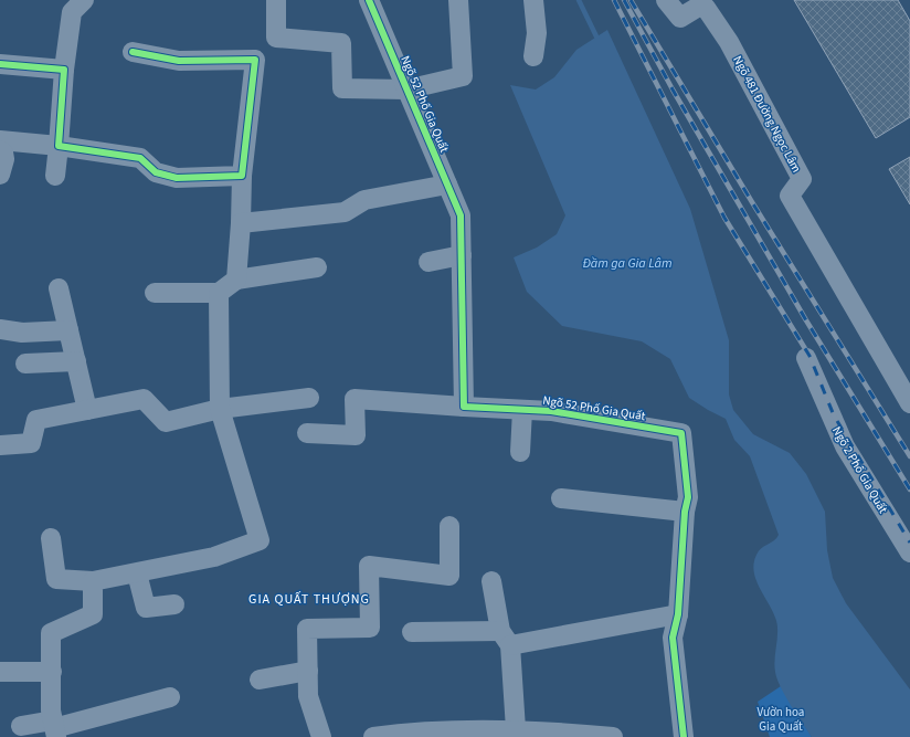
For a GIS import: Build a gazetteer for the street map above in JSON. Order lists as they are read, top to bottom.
{
  "streets": {
    "street": ["Ngõ 52 Phố Gia Quất", "Ngõ 481 Đường Ngọc Lâm", "Ngõ 2 Phố Gia Quất"]
  },
  "districts": ["GIA QUẤT THƯỢNG"],
  "water": ["Đầm ga Gia Lâm"],
  "parks": ["Vườn hoa Gia Quất"]
}
